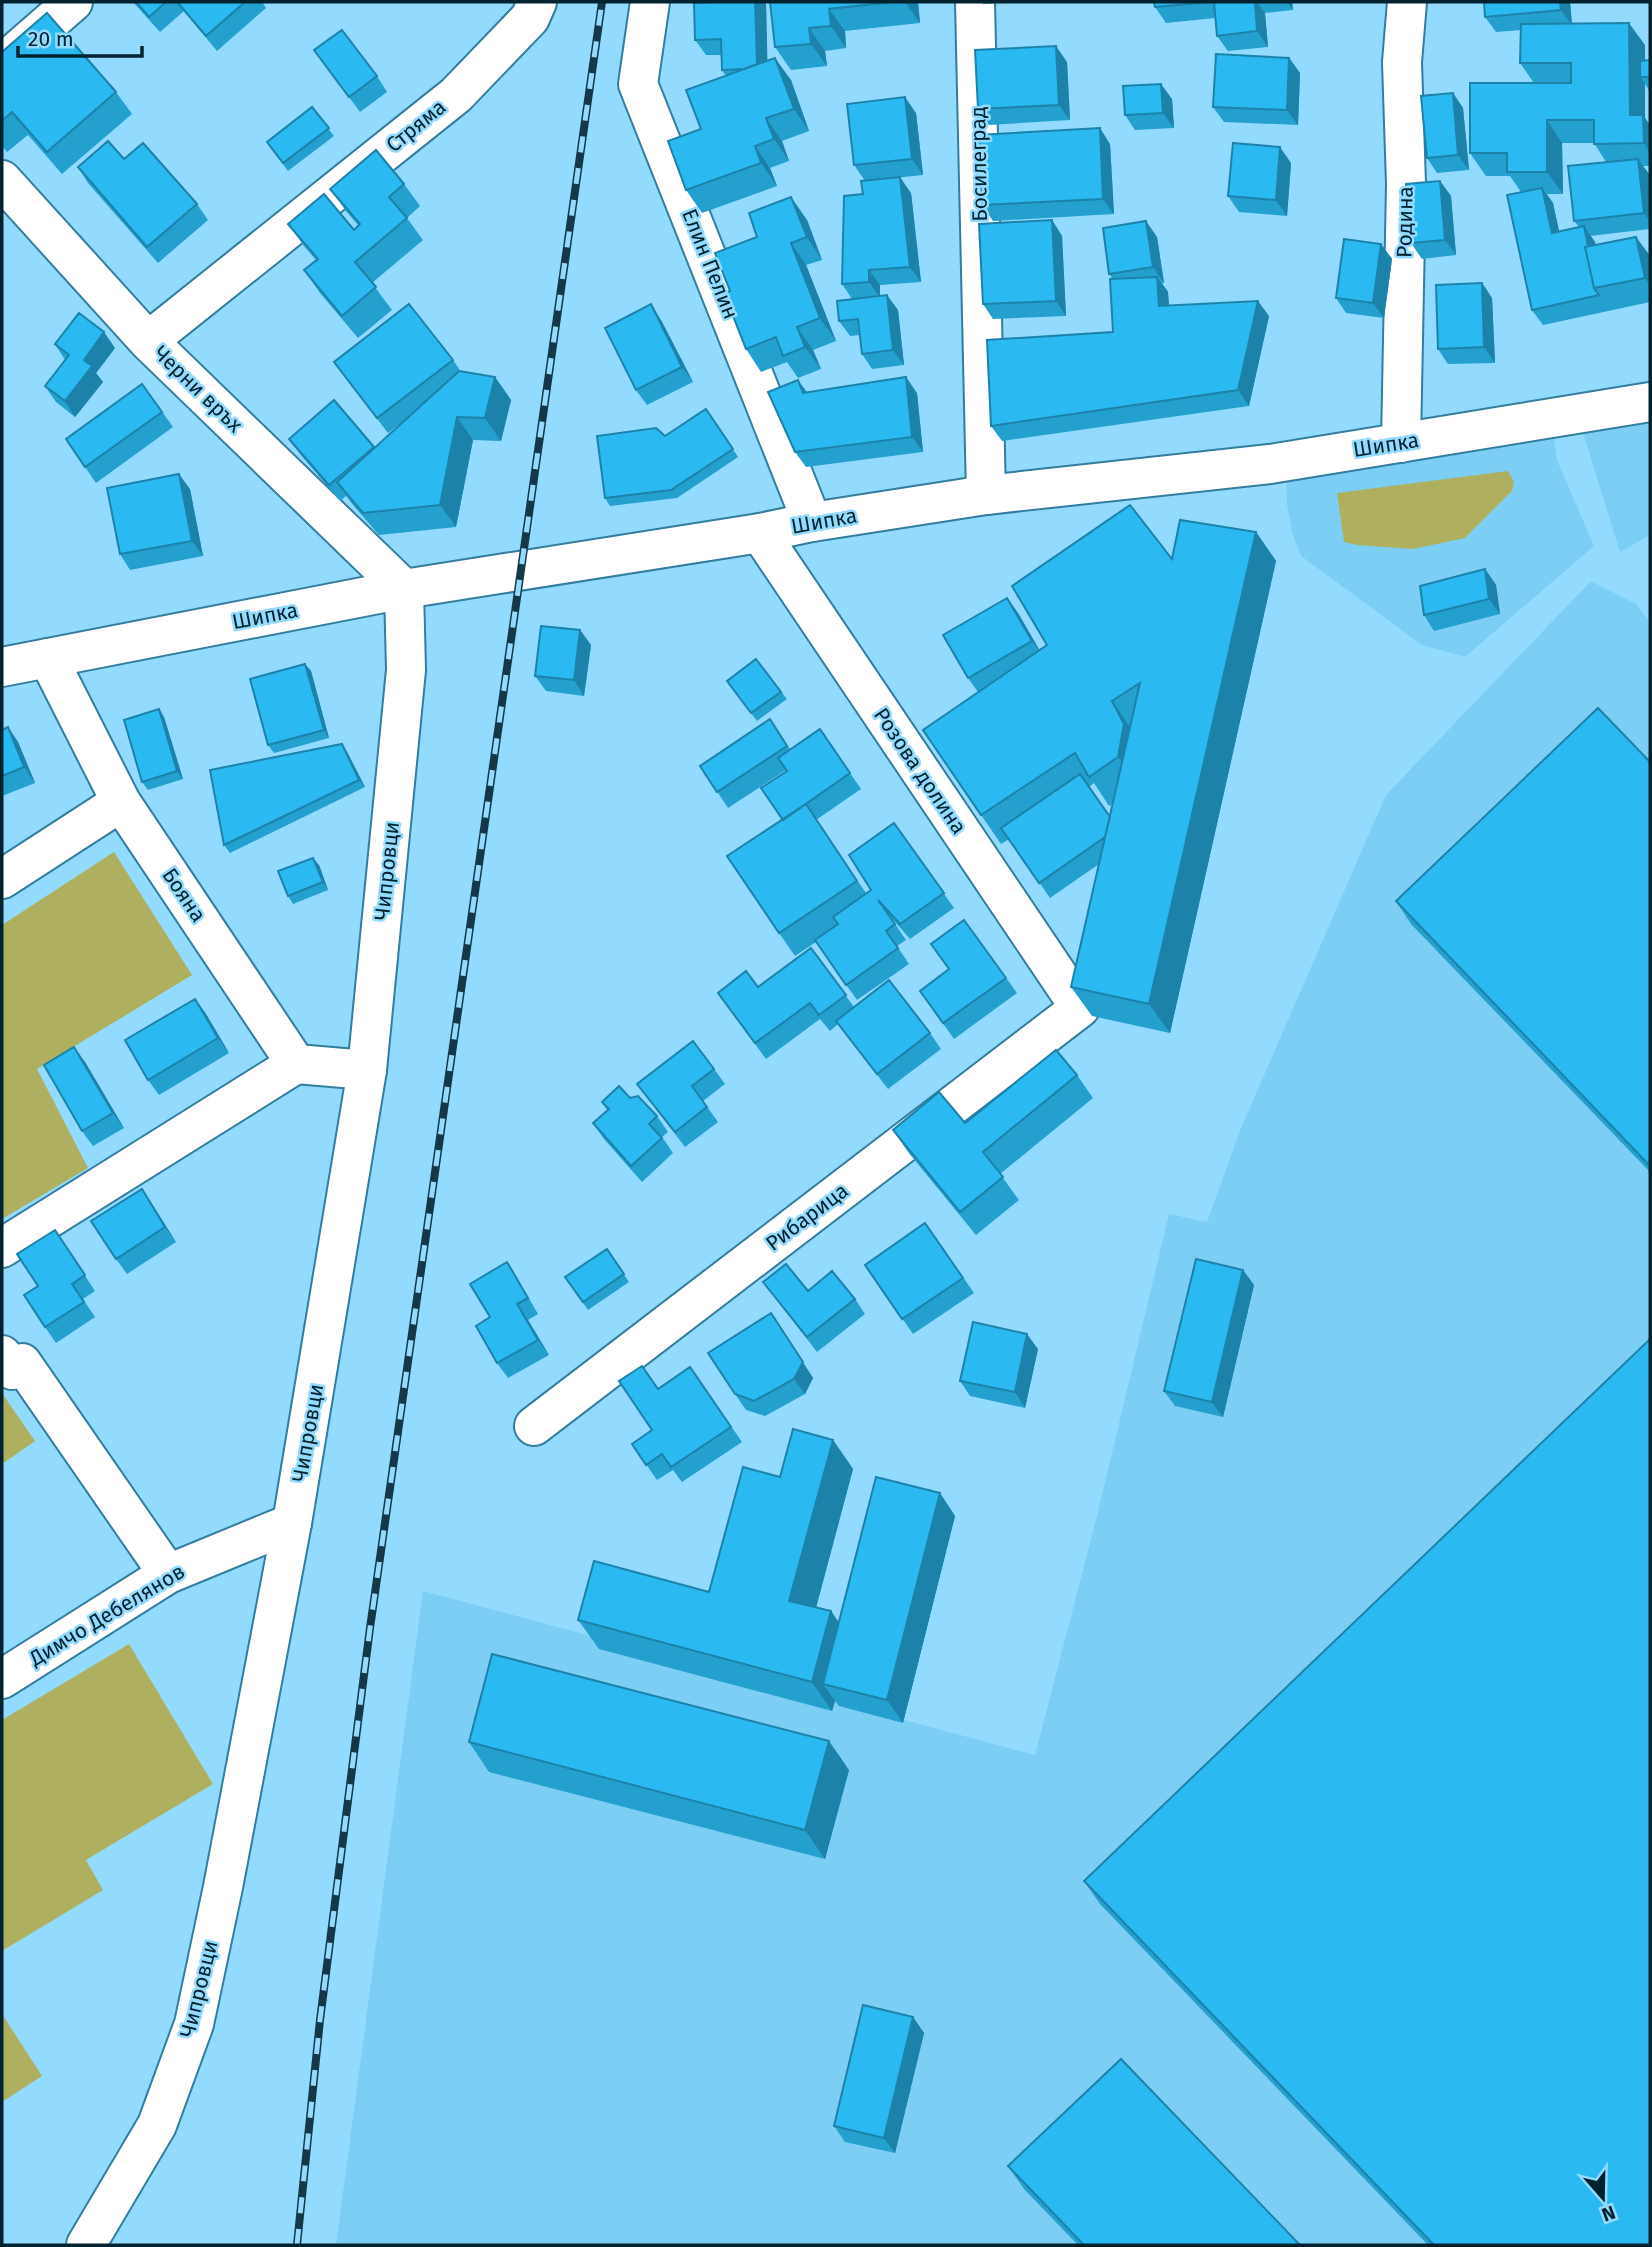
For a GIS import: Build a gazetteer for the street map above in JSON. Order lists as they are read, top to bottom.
{
  "streets": {
    "street": [
      "Стряма",
      "Босилеград",
      "Родина",
      "Елин Пелин",
      "Черни връх",
      "Шипка",
      "Розова долина",
      "Чипровци",
      "Бояна",
      "Рибарица",
      "Димчо Дебелянов"
    ]
  },
  "crossings": [
    ["Стряма", "Черни връх"],
    ["Босилеград", "Шипка"],
    ["Родина", "Шипка"],
    ["Елин Пелин", "Шипка"],
    ["Черни връх", "Шипка"],
    ["Черни връх", "Чипровци"],
    ["Шипка", "Розова долина"],
    ["Шипка", "Чипровци"],
    ["Шипка", "Бояна"],
    ["Розова долина", "Рибарица"],
    ["Чипровци", "Димчо Дебелянов"]
  ],
  "scale_bar": "20 m",
  "north": "bottom"
}
